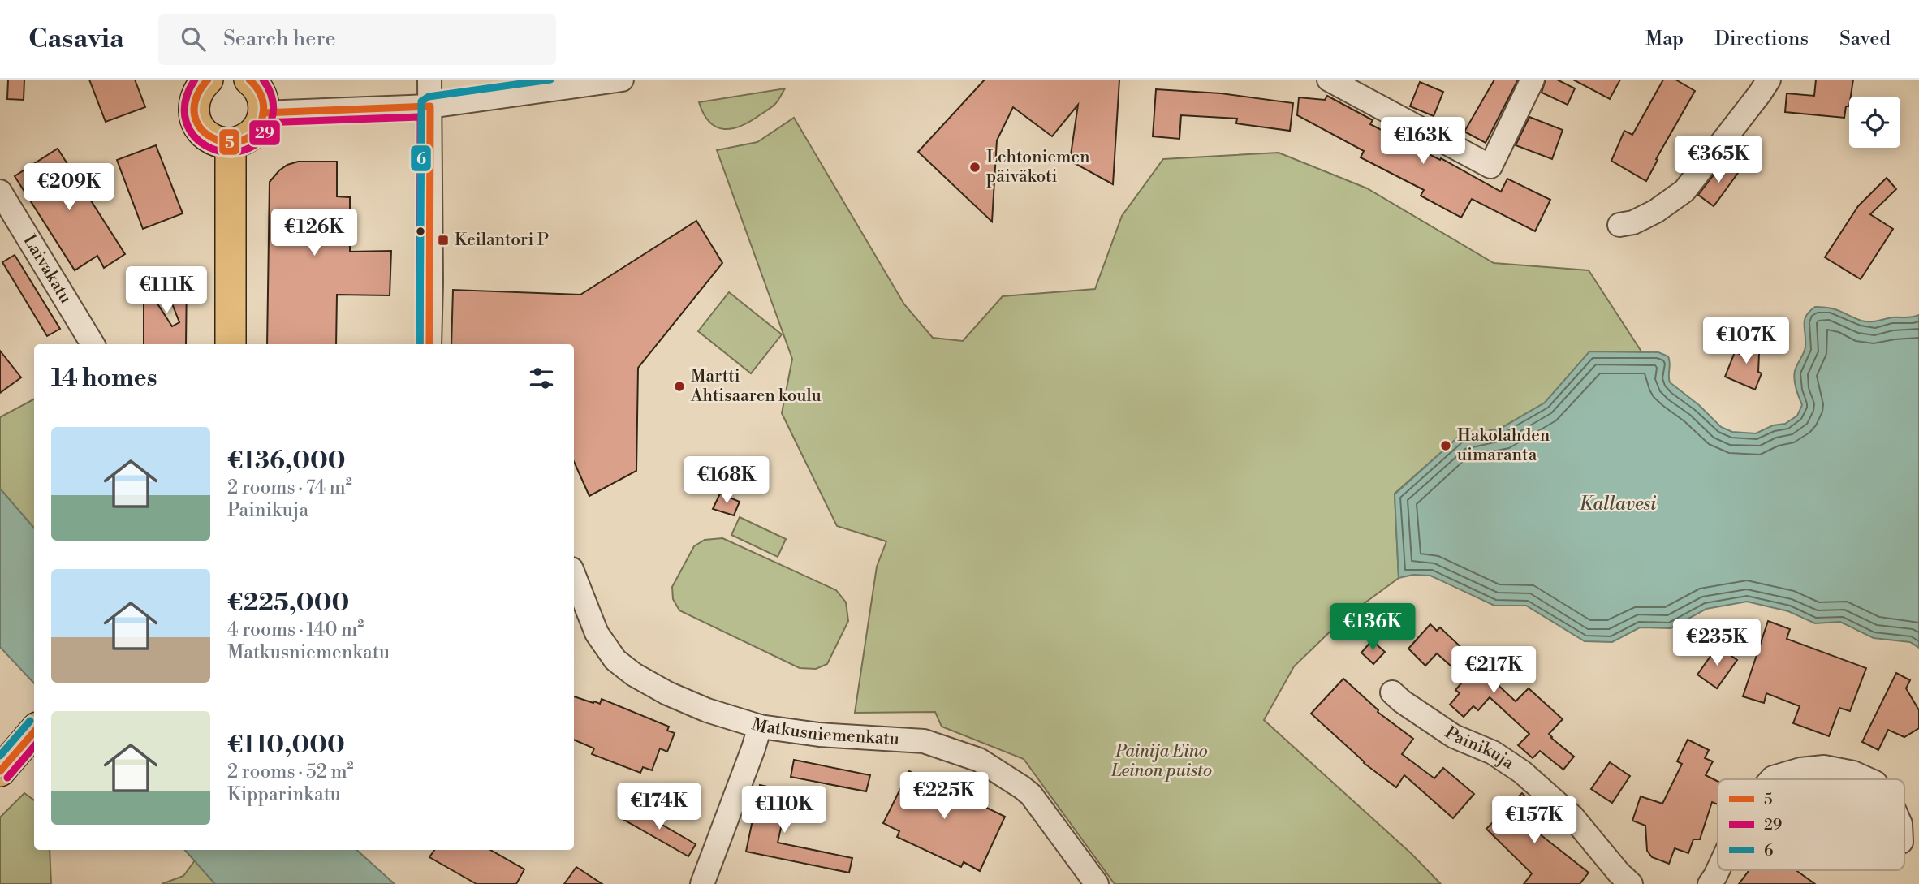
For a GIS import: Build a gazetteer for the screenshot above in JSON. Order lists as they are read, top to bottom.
{
  "streets": {
    "street": ["Laivakatu", "Matkusniemenkatu", "Painikuja"]
  },
  "water": ["Kallavesi"],
  "parks": ["Painija Eino Leinon puisto"],
  "places": {
    "other": ["Lehtoniemen päiväkoti", "Martti Ahtisaaren koulu", "Hakolahden uimaranta"],
    "transit": ["Keilantori P"]
  },
  "lines": ["transit line 5", "transit line 29", "transit line 6"],
  "legend": ["5", "29", "6"],
  "page": {
    "header": "Casavia",
    "search": "Search here",
    "nav": ["Map", "Directions", "Saved"],
    "price": [
      "€163K",
      "€365K",
      "€209K",
      "€126K",
      "€111K",
      "€107K",
      "€168K",
      "€136K",
      "€235K",
      "€217K",
      "€225K",
      "€174K",
      "€110K",
      "€157K"
    ],
    "heading": "14 homes",
    "list": [
      {
        "name": "€136,000",
        "note": "2 rooms · 74 m² · Painikuja"
      },
      {
        "name": "€225,000",
        "note": "4 rooms · 140 m² · Matkusniemenkatu"
      },
      {
        "name": "€110,000",
        "note": "2 rooms · 52 m² · Kipparinkatu"
      }
    ]
  }
}
